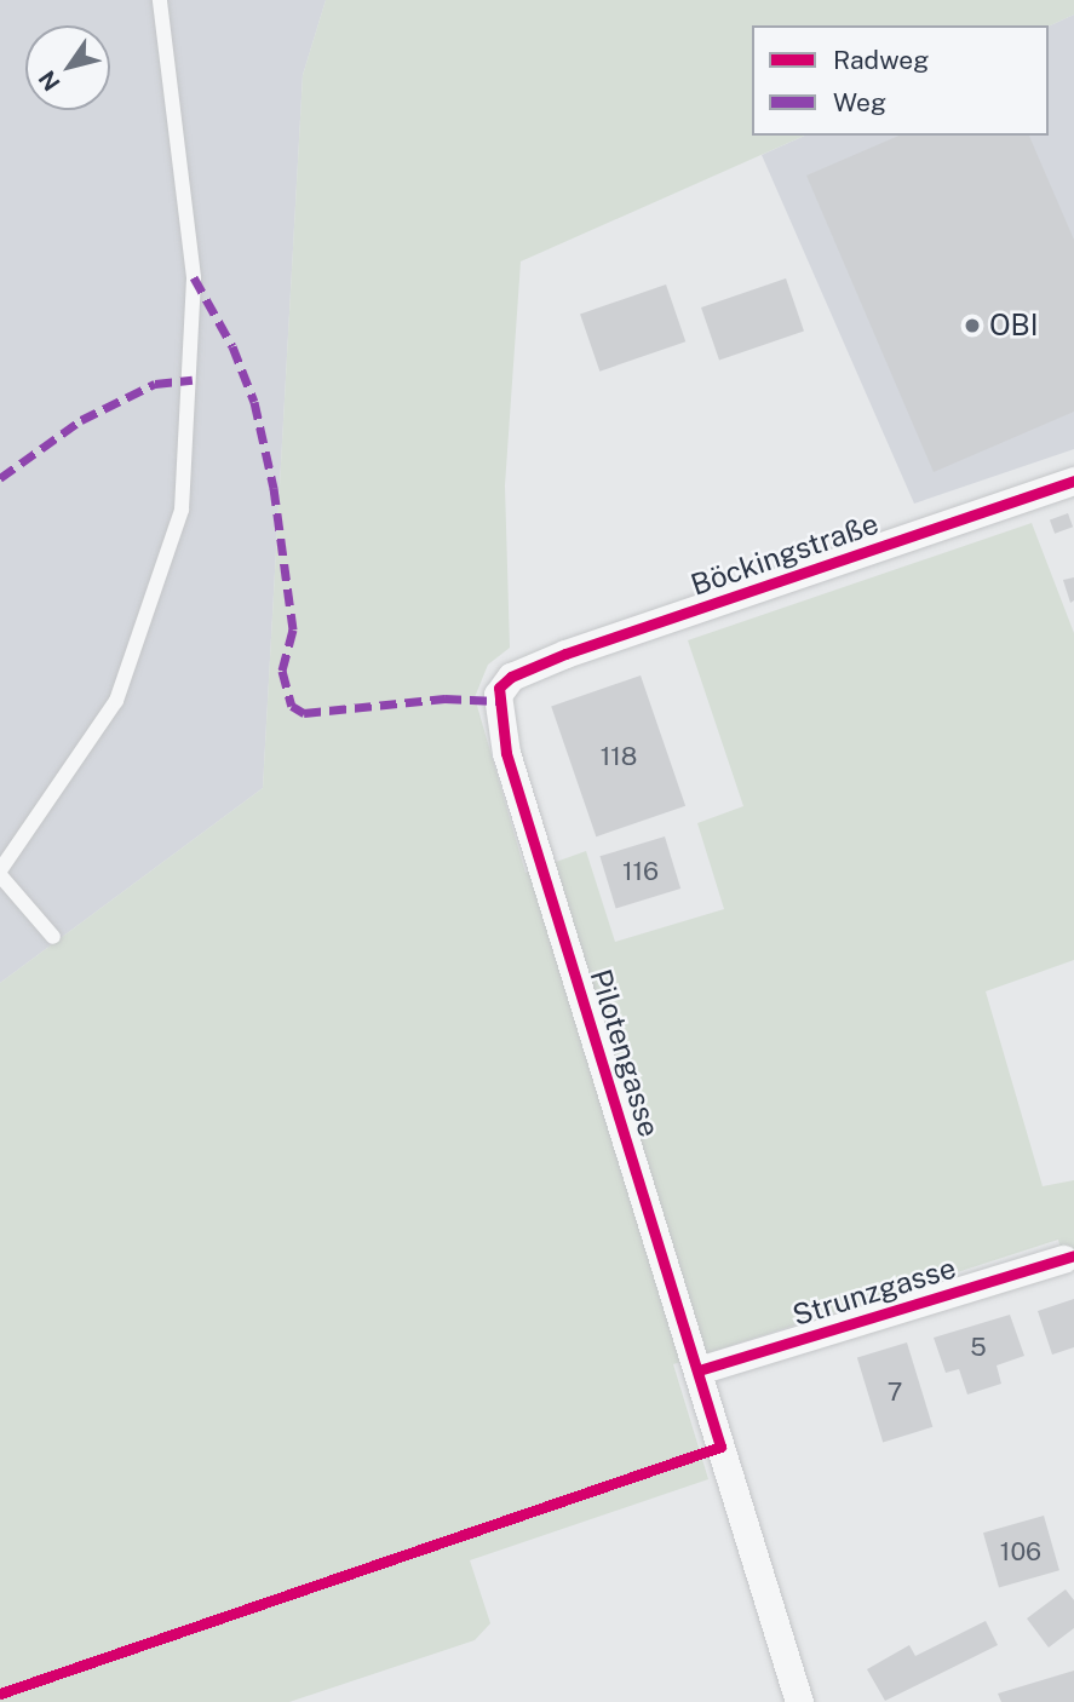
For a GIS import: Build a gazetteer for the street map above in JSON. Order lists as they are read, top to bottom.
{
  "streets": {
    "street": ["Böckingstraße", "Pilotengasse", "Strunzgasse"]
  },
  "crossings": [
    ["Böckingstraße", "Pilotengasse"],
    ["Pilotengasse", "Strunzgasse"]
  ],
  "places": ["OBI"],
  "house_numbers": [
    "118",
    "116",
    "5",
    "7",
    "106"
  ],
  "legend": ["Radweg", "Weg"],
  "north": "bottom left"
}
